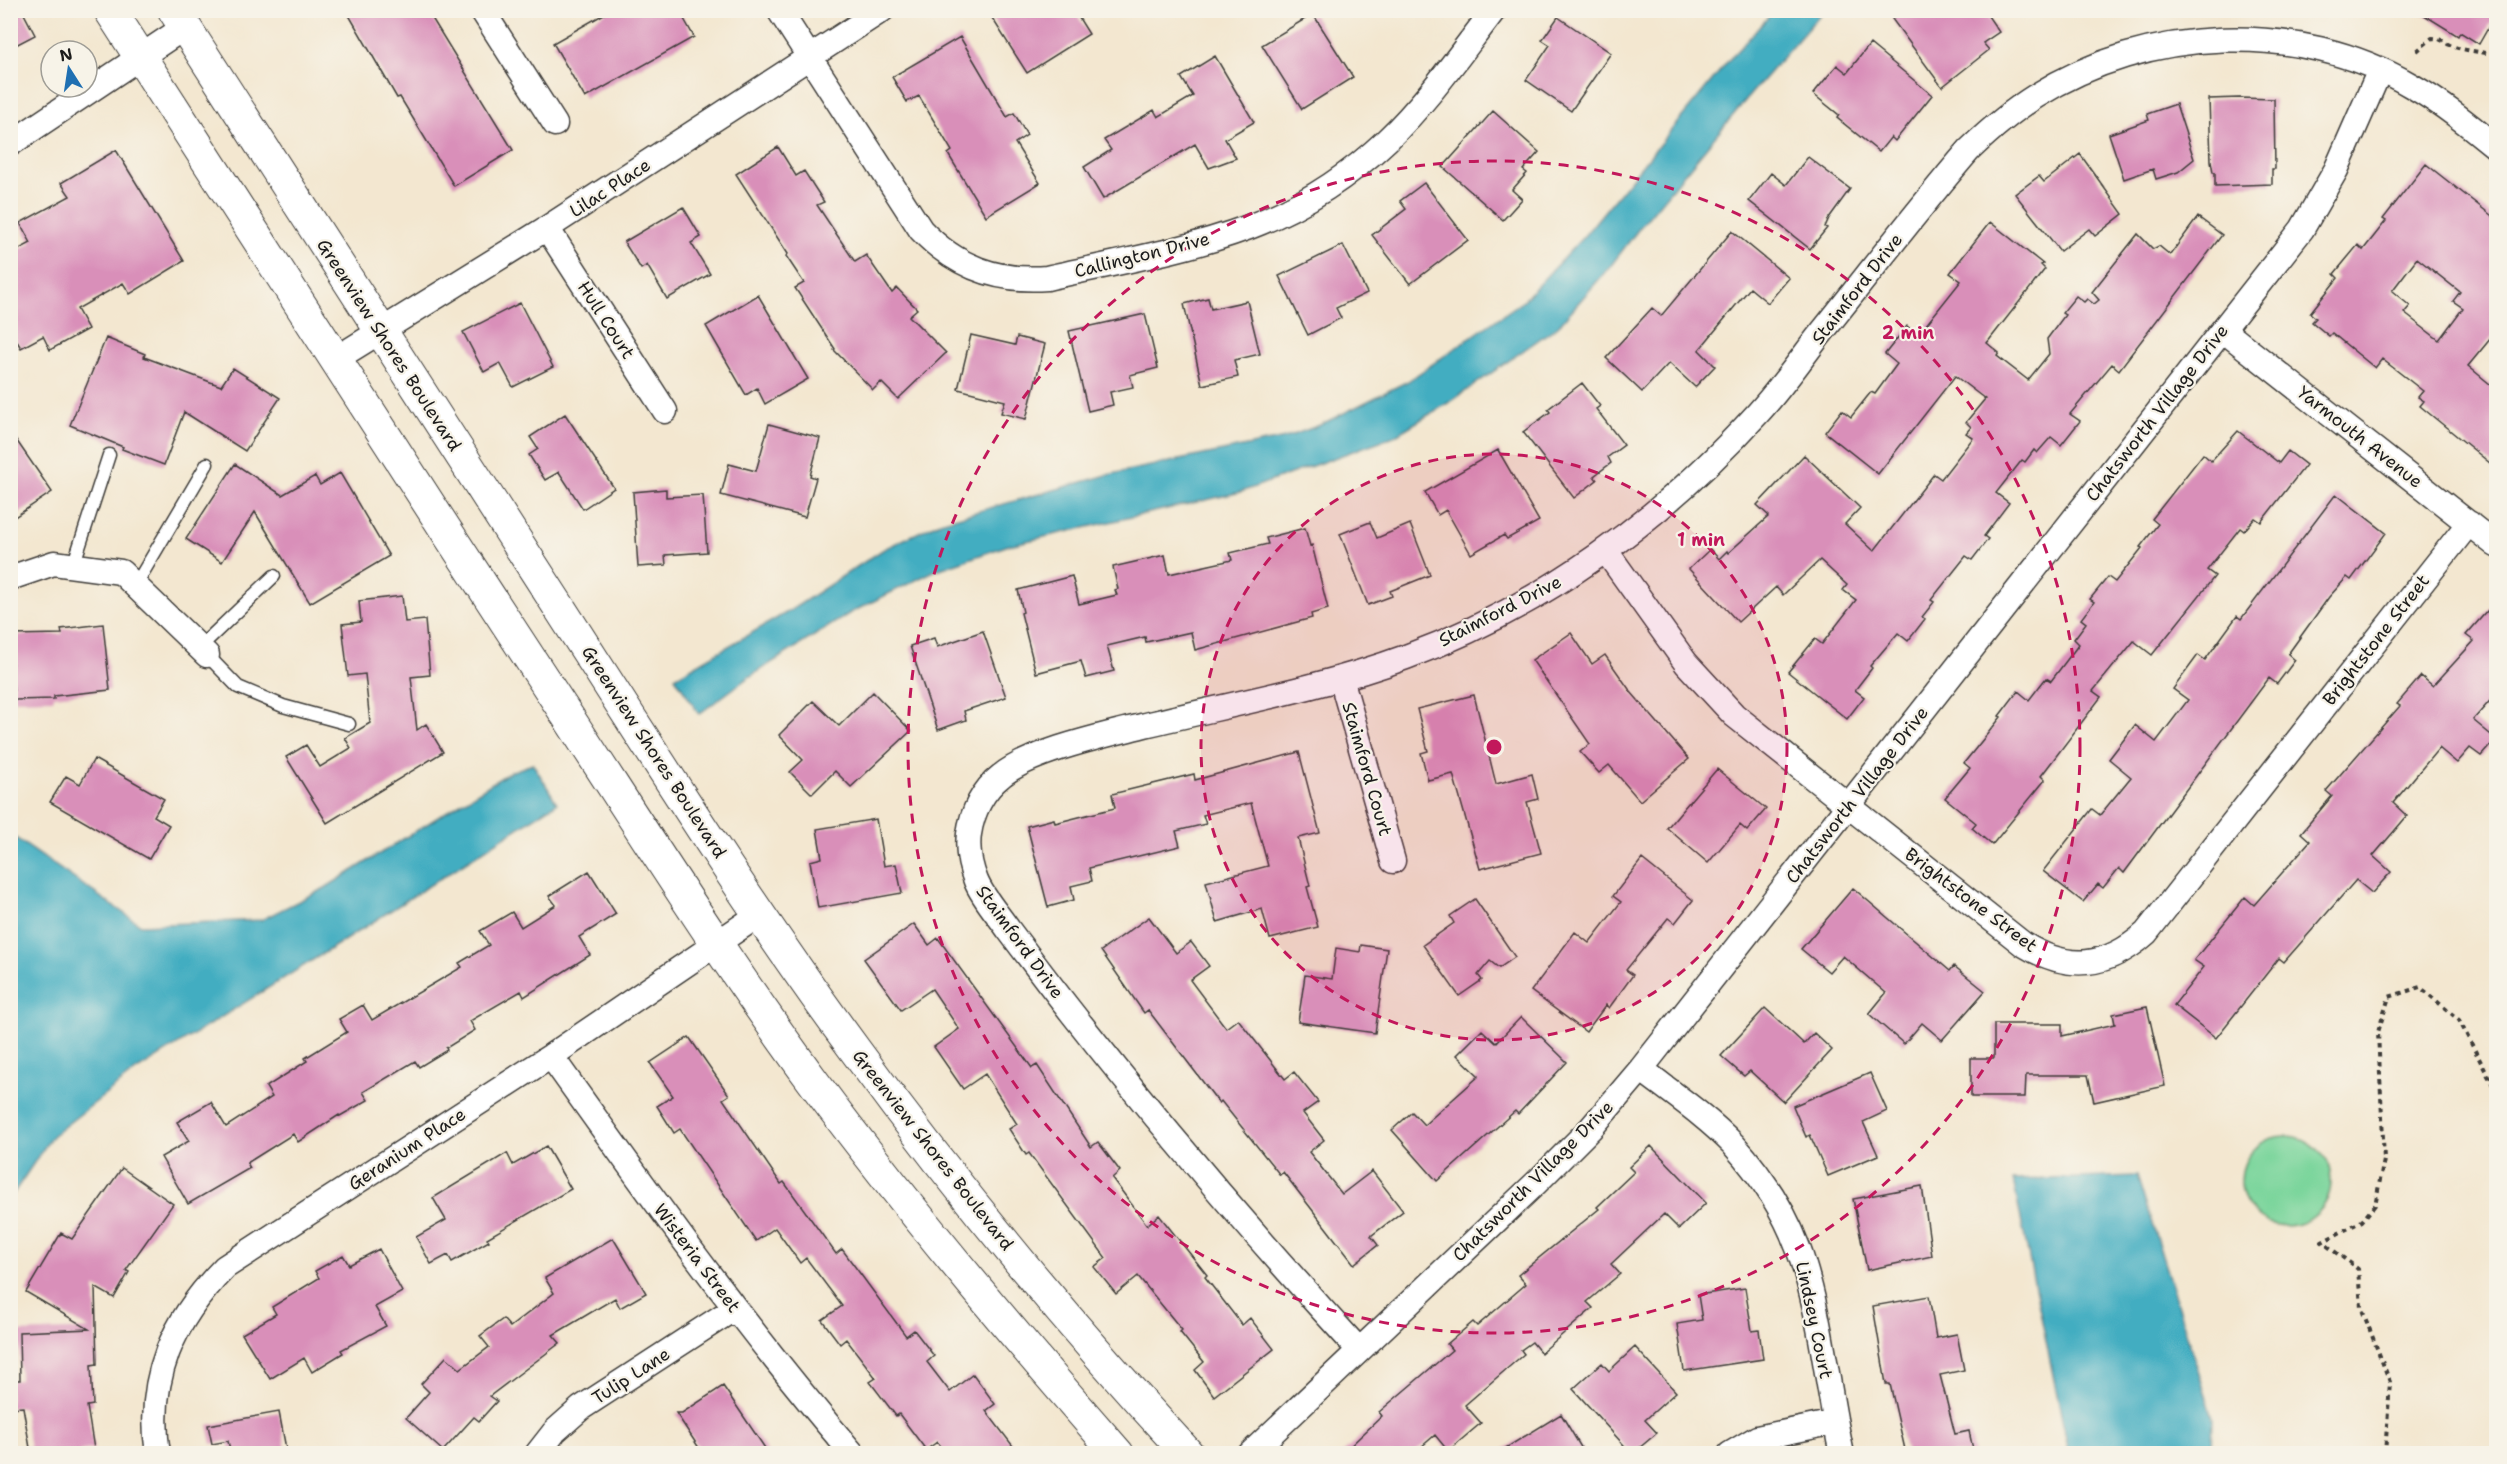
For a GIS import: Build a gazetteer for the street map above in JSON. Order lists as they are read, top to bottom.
{
  "streets": {
    "street": [
      "Lilac Place",
      "Callington Drive",
      "Staimford Drive",
      "Hull Court",
      "Greenview Shores Boulevard",
      "Chatsworth Village Drive",
      "Yarmouth Avenue",
      "Brightstone Street",
      "Staimford Court",
      "Geranium Place",
      "Wisteria Street",
      "Lindsey Court",
      "Tulip Lane"
    ]
  },
  "crossings": [
    ["Lilac Place", "Callington Drive"],
    ["Lilac Place", "Hull Court"],
    ["Lilac Place", "Greenview Shores Boulevard"],
    ["Staimford Drive", "Chatsworth Village Drive"],
    ["Staimford Drive", "Brightstone Street"],
    ["Staimford Drive", "Staimford Court"],
    ["Greenview Shores Boulevard", "Geranium Place"],
    ["Chatsworth Village Drive", "Yarmouth Avenue"],
    ["Chatsworth Village Drive", "Brightstone Street"],
    ["Chatsworth Village Drive", "Lindsey Court"],
    ["Yarmouth Avenue", "Brightstone Street"],
    ["Geranium Place", "Wisteria Street"],
    ["Wisteria Street", "Tulip Lane"]
  ],
  "north": "top",
  "rings": ["2 min", "1 min"]
}
